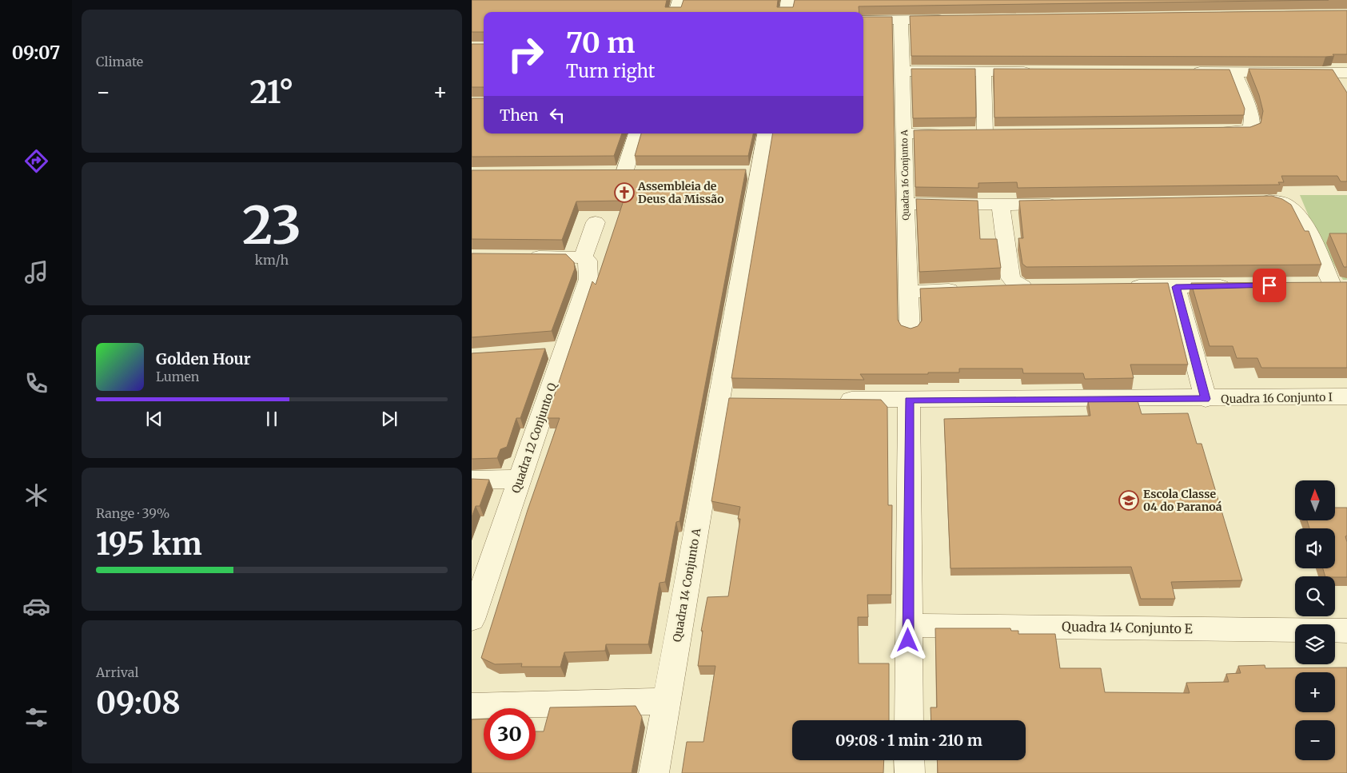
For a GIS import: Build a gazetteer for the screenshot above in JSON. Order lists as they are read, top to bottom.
{
  "streets": {
    "street": [
      "Quadra 16 Conjunto A",
      "Quadra 16 Conjunto I",
      "Quadra 12 Conjunto Q",
      "Quadra 14 Conjunto A",
      "Quadra 14 Conjunto E"
    ]
  },
  "places": {
    "church": ["Assembleia de Deus da Missão"],
    "school or university": ["Escola Classe 04 do Paranoá"]
  },
  "north": "top",
  "page": {
    "tabs": "09:07",
    "tile": [
      "Climate",
      ["23", "km/h"],
      ["Range · 39%", "195 km"],
      ["Arrival", "09:08"]
    ],
    "turn": ["70 m", "Turn right"],
    "heat": ["−", "21°", "+"],
    "then": "Then",
    "song": ["Golden Hour", "Lumen"],
    "map_buttons": ["+", "−"],
    "limit": "30",
    "trip": "09:08 · 1 min · 210 m"
  }
}
